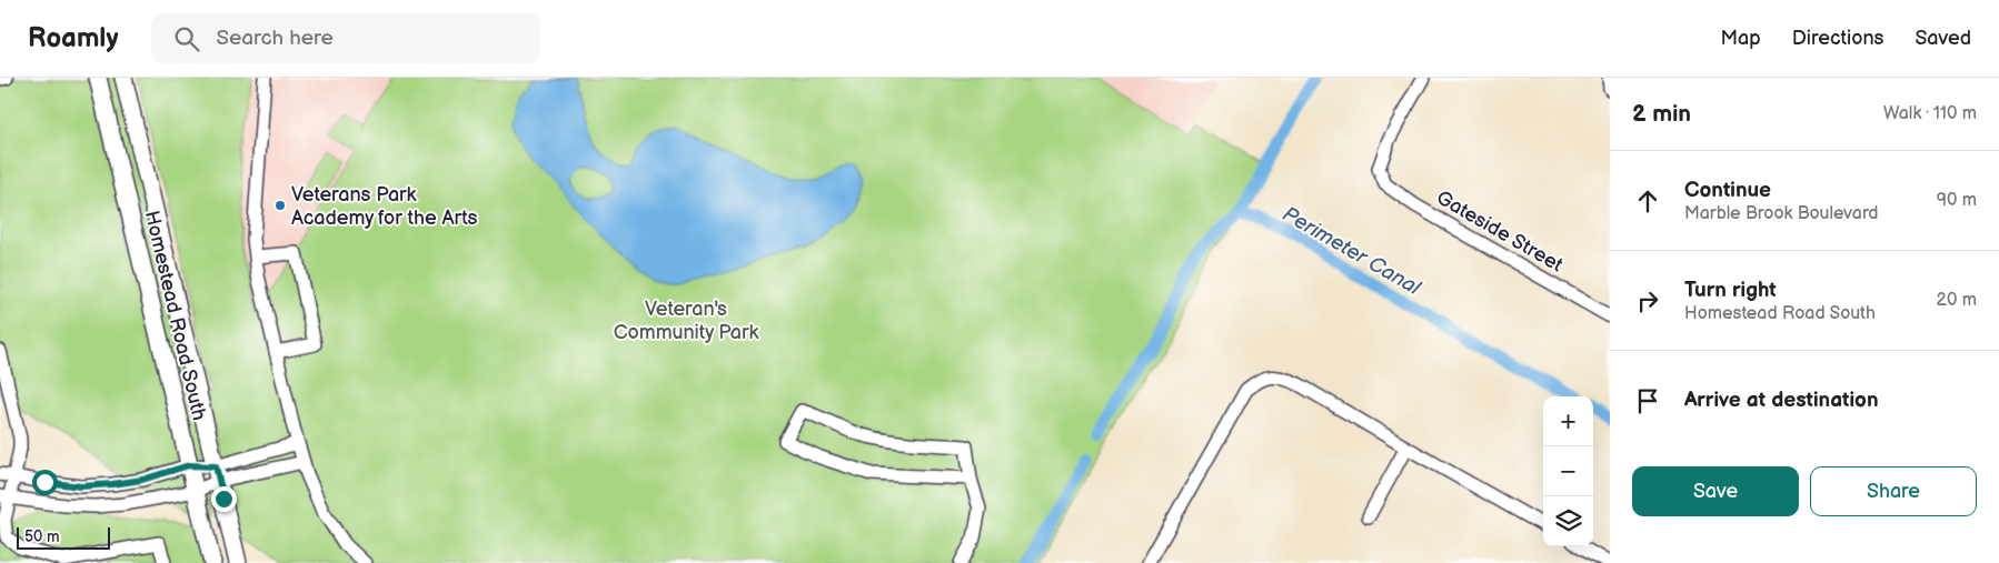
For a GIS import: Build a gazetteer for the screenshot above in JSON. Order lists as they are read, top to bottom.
{
  "streets": {
    "main road": ["Homestead Road South"],
    "street": ["Gateside Street"]
  },
  "water": ["Perimeter Canal"],
  "parks": ["Veteran's Community Park"],
  "places": ["Veterans Park Academy for the Arts"],
  "scale_bar": "50 m",
  "page": {
    "header": "Roamly",
    "search": "Search here",
    "nav": ["Map", "Directions", "Saved"],
    "heading": ["2 min", "Walk · 110 m"],
    "list": [
      ["Continue", "Marble Brook Boulevard", "90 m"],
      ["Turn right", "Homestead Road South", "20 m"],
      "Arrive at destination"
    ],
    "map_buttons": ["+", "−"],
    "buttons": ["Save", "Share"],
    "scale": "50 m"
  }
}
